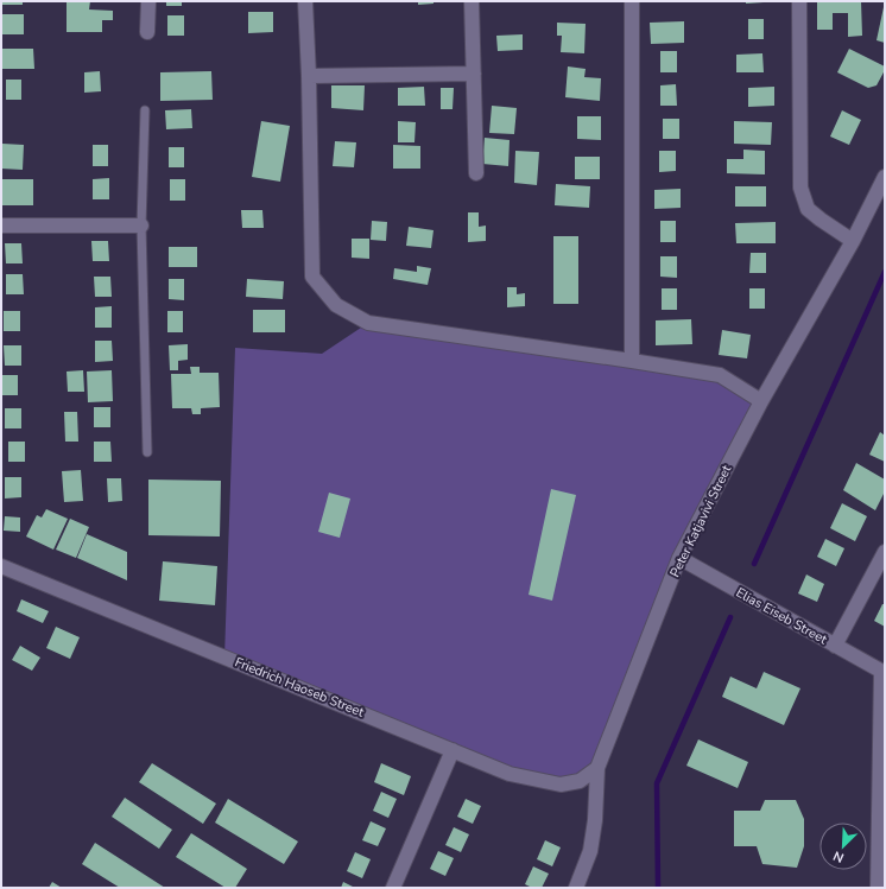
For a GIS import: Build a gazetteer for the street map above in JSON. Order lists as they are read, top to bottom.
{
  "streets": {
    "street": ["Peter Katjavivi Street", "Elias Eiseb Street", "Friedrich Haoseb Street"]
  },
  "crossings": [
    ["Peter Katjavivi Street", "Elias Eiseb Street"],
    ["Peter Katjavivi Street", "Friedrich Haoseb Street"]
  ],
  "north": "bottom left"
}
